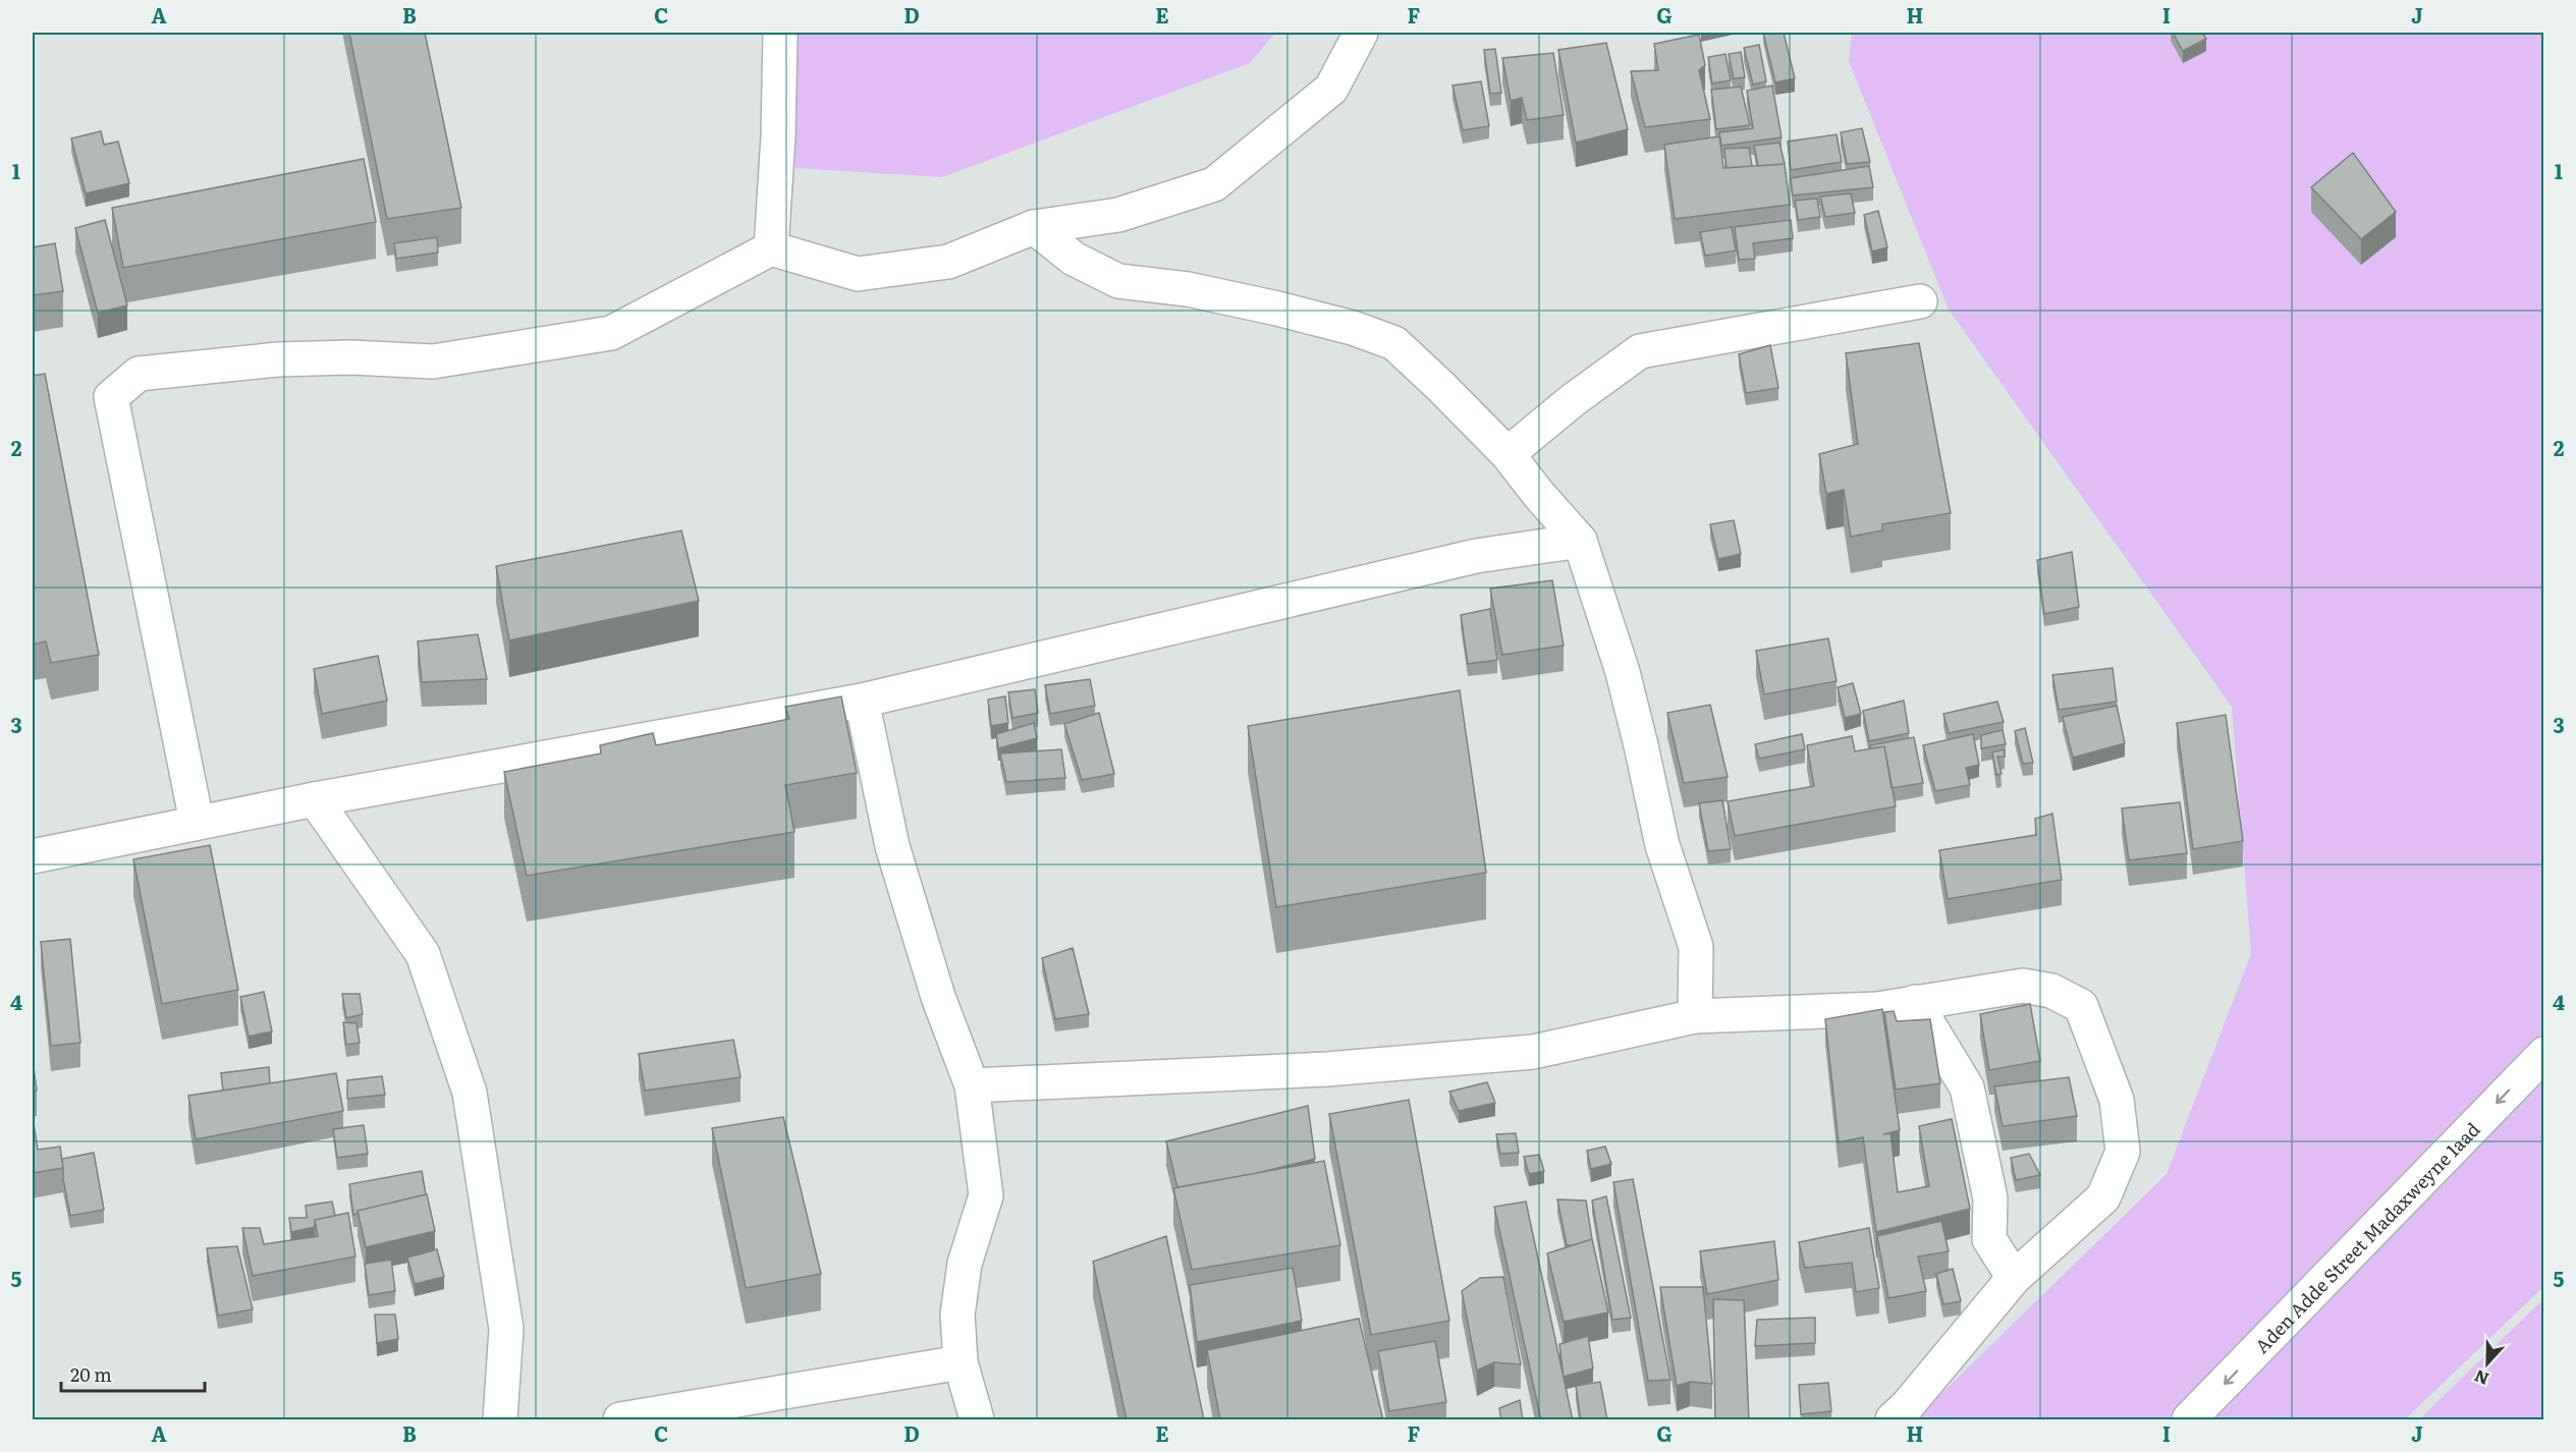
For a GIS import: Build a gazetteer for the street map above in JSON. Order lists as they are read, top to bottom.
{
  "streets": {
    "street": ["Aden Adde Street Madaxweyne 1aad"]
  },
  "one_way": ["Aden Adde Street Madaxweyne 1aad"],
  "scale_bar": "20 m",
  "north": "bottom",
  "grid": {
    "columns": [
      "A",
      "B",
      "C",
      "D",
      "E",
      "F",
      "G",
      "H",
      "I",
      "J"
    ],
    "rows": [
      "1",
      "2",
      "3",
      "4",
      "5"
    ]
  }
}
